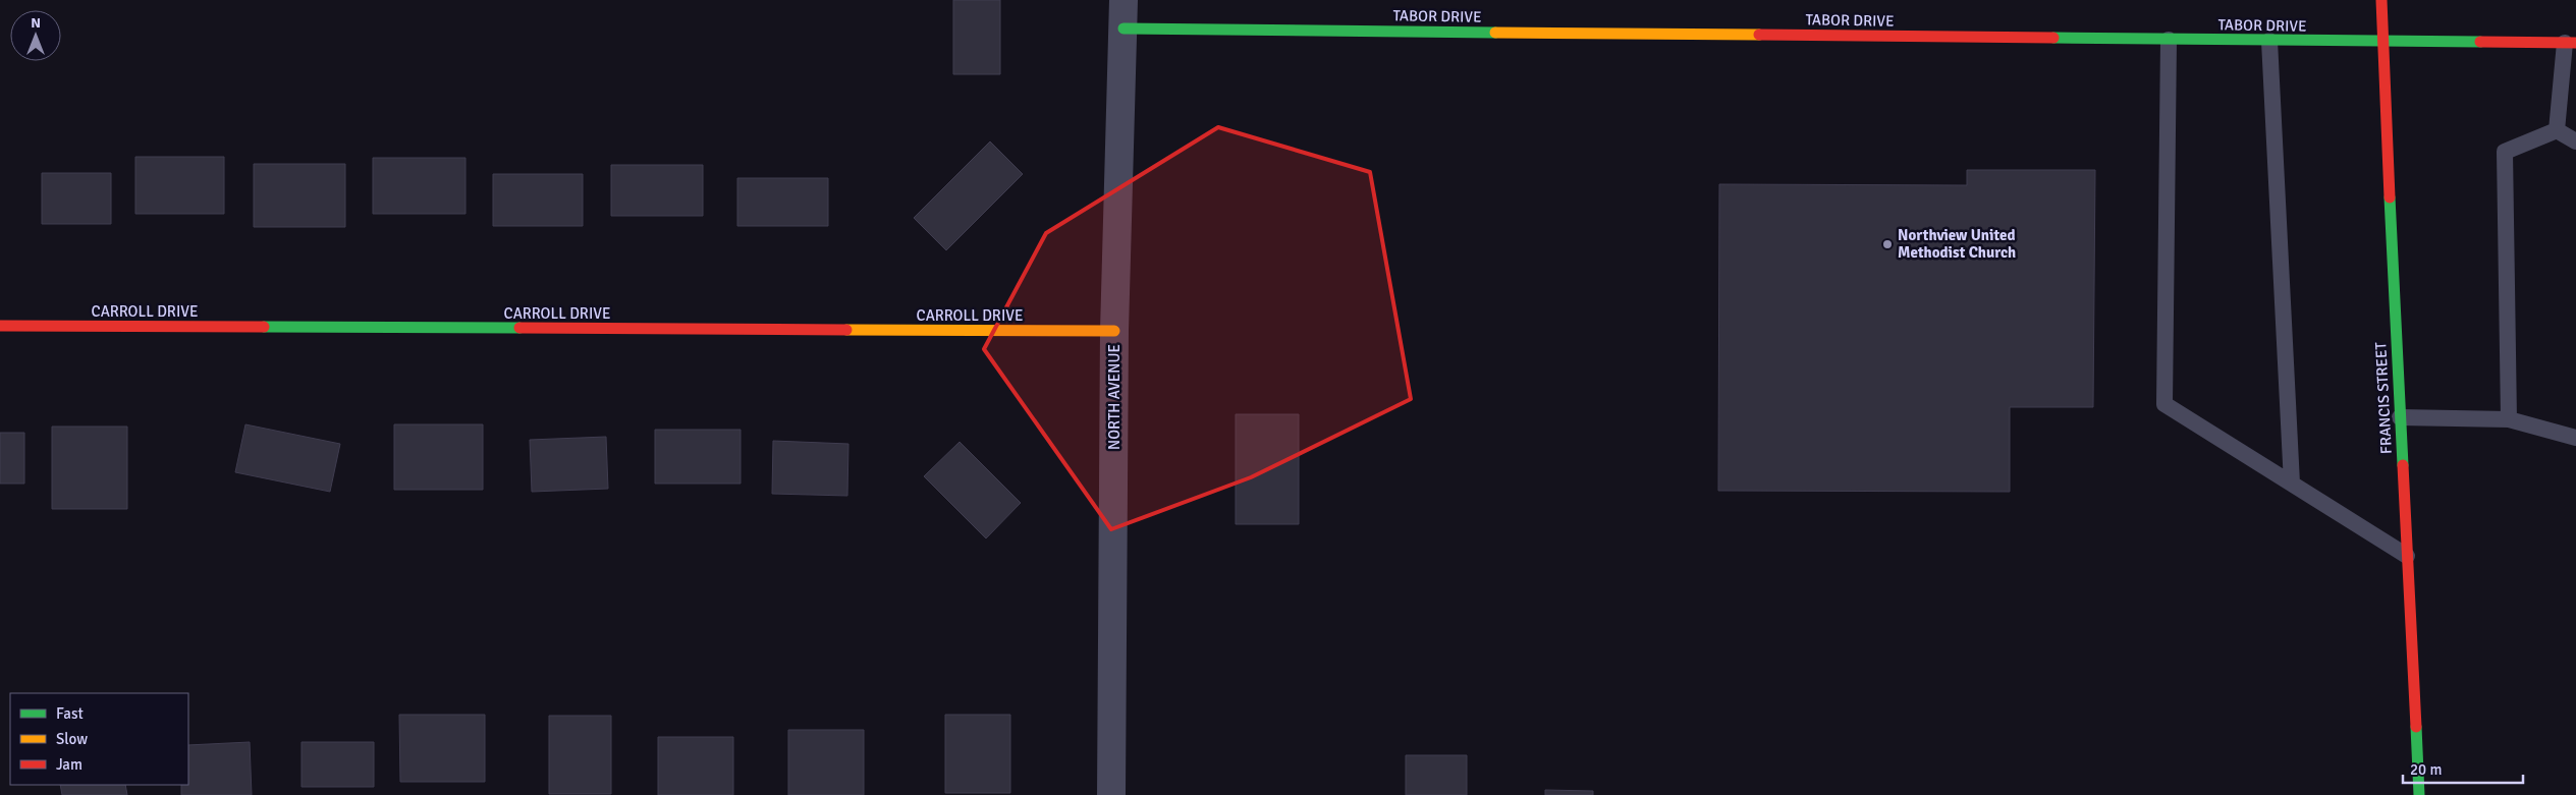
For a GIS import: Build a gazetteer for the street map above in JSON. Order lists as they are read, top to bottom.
{
  "streets": {
    "street": [
      "TABOR DRIVE",
      "CARROLL DRIVE",
      "NORTH AVENUE",
      "FRANCIS STREET"
    ]
  },
  "crossings": [
    ["TABOR DRIVE", "NORTH AVENUE"],
    ["TABOR DRIVE", "FRANCIS STREET"],
    ["CARROLL DRIVE", "NORTH AVENUE"]
  ],
  "places": ["Northview United Methodist Church"],
  "legend": ["Fast", "Slow", "Jam"],
  "scale_bar": "20 m",
  "north": "top"
}
